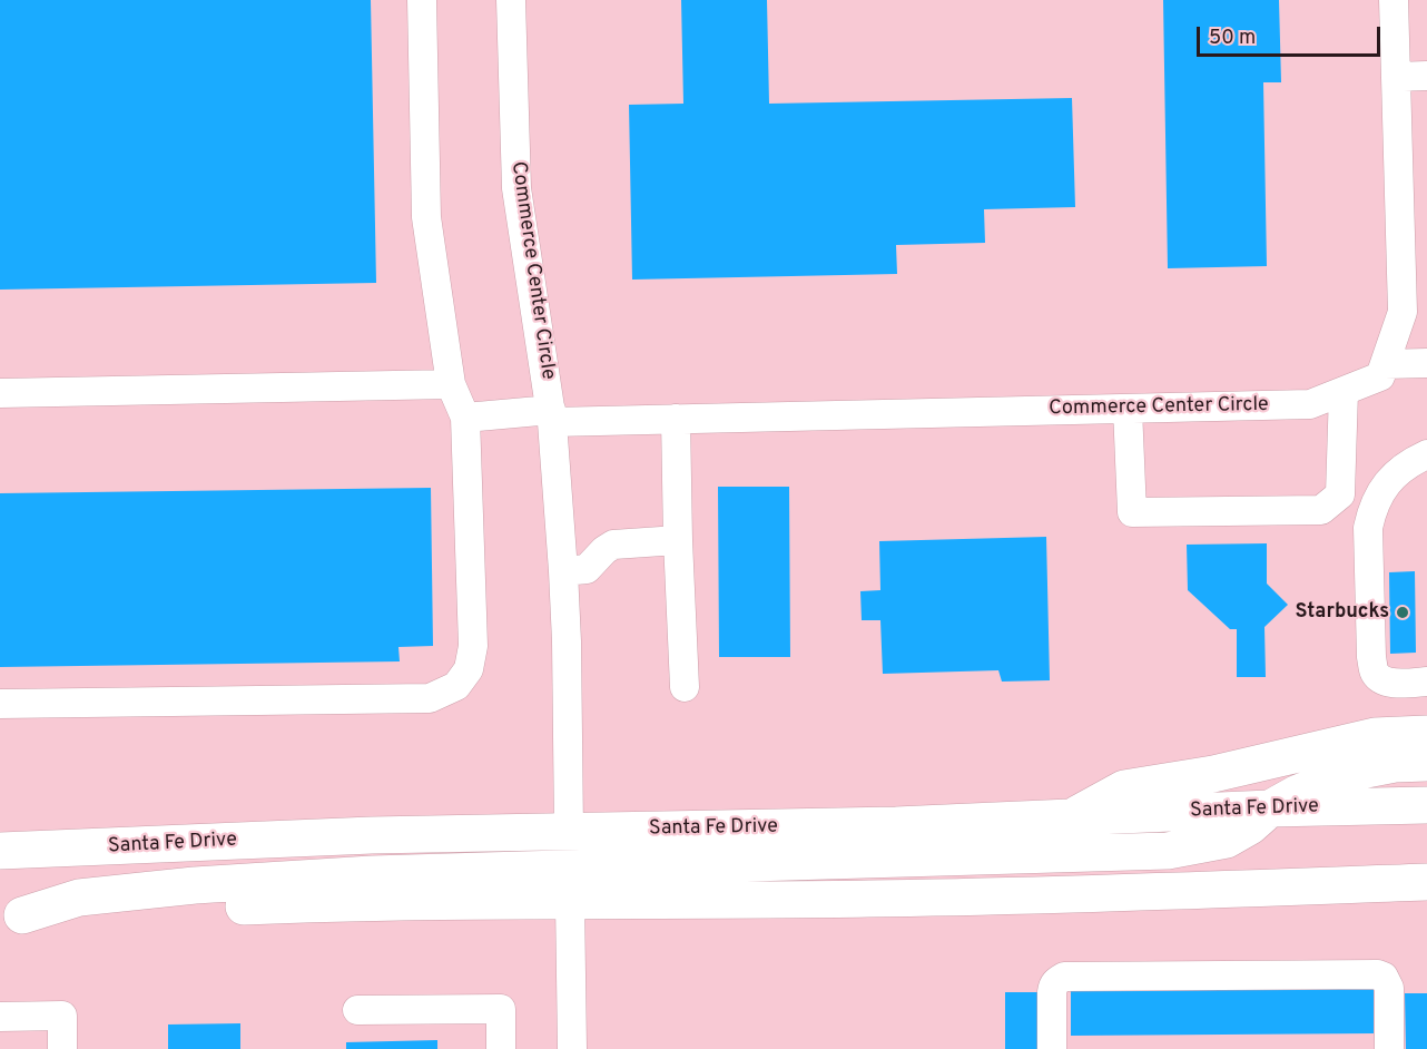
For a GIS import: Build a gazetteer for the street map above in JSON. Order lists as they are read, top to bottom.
{
  "streets": {
    "highway": ["Santa Fe Drive"],
    "street": ["Commerce Center Circle"]
  },
  "crossings": [
    ["Commerce Center Circle", "Santa Fe Drive"]
  ],
  "places": ["Starbucks"],
  "scale_bar": "50 m"
}
